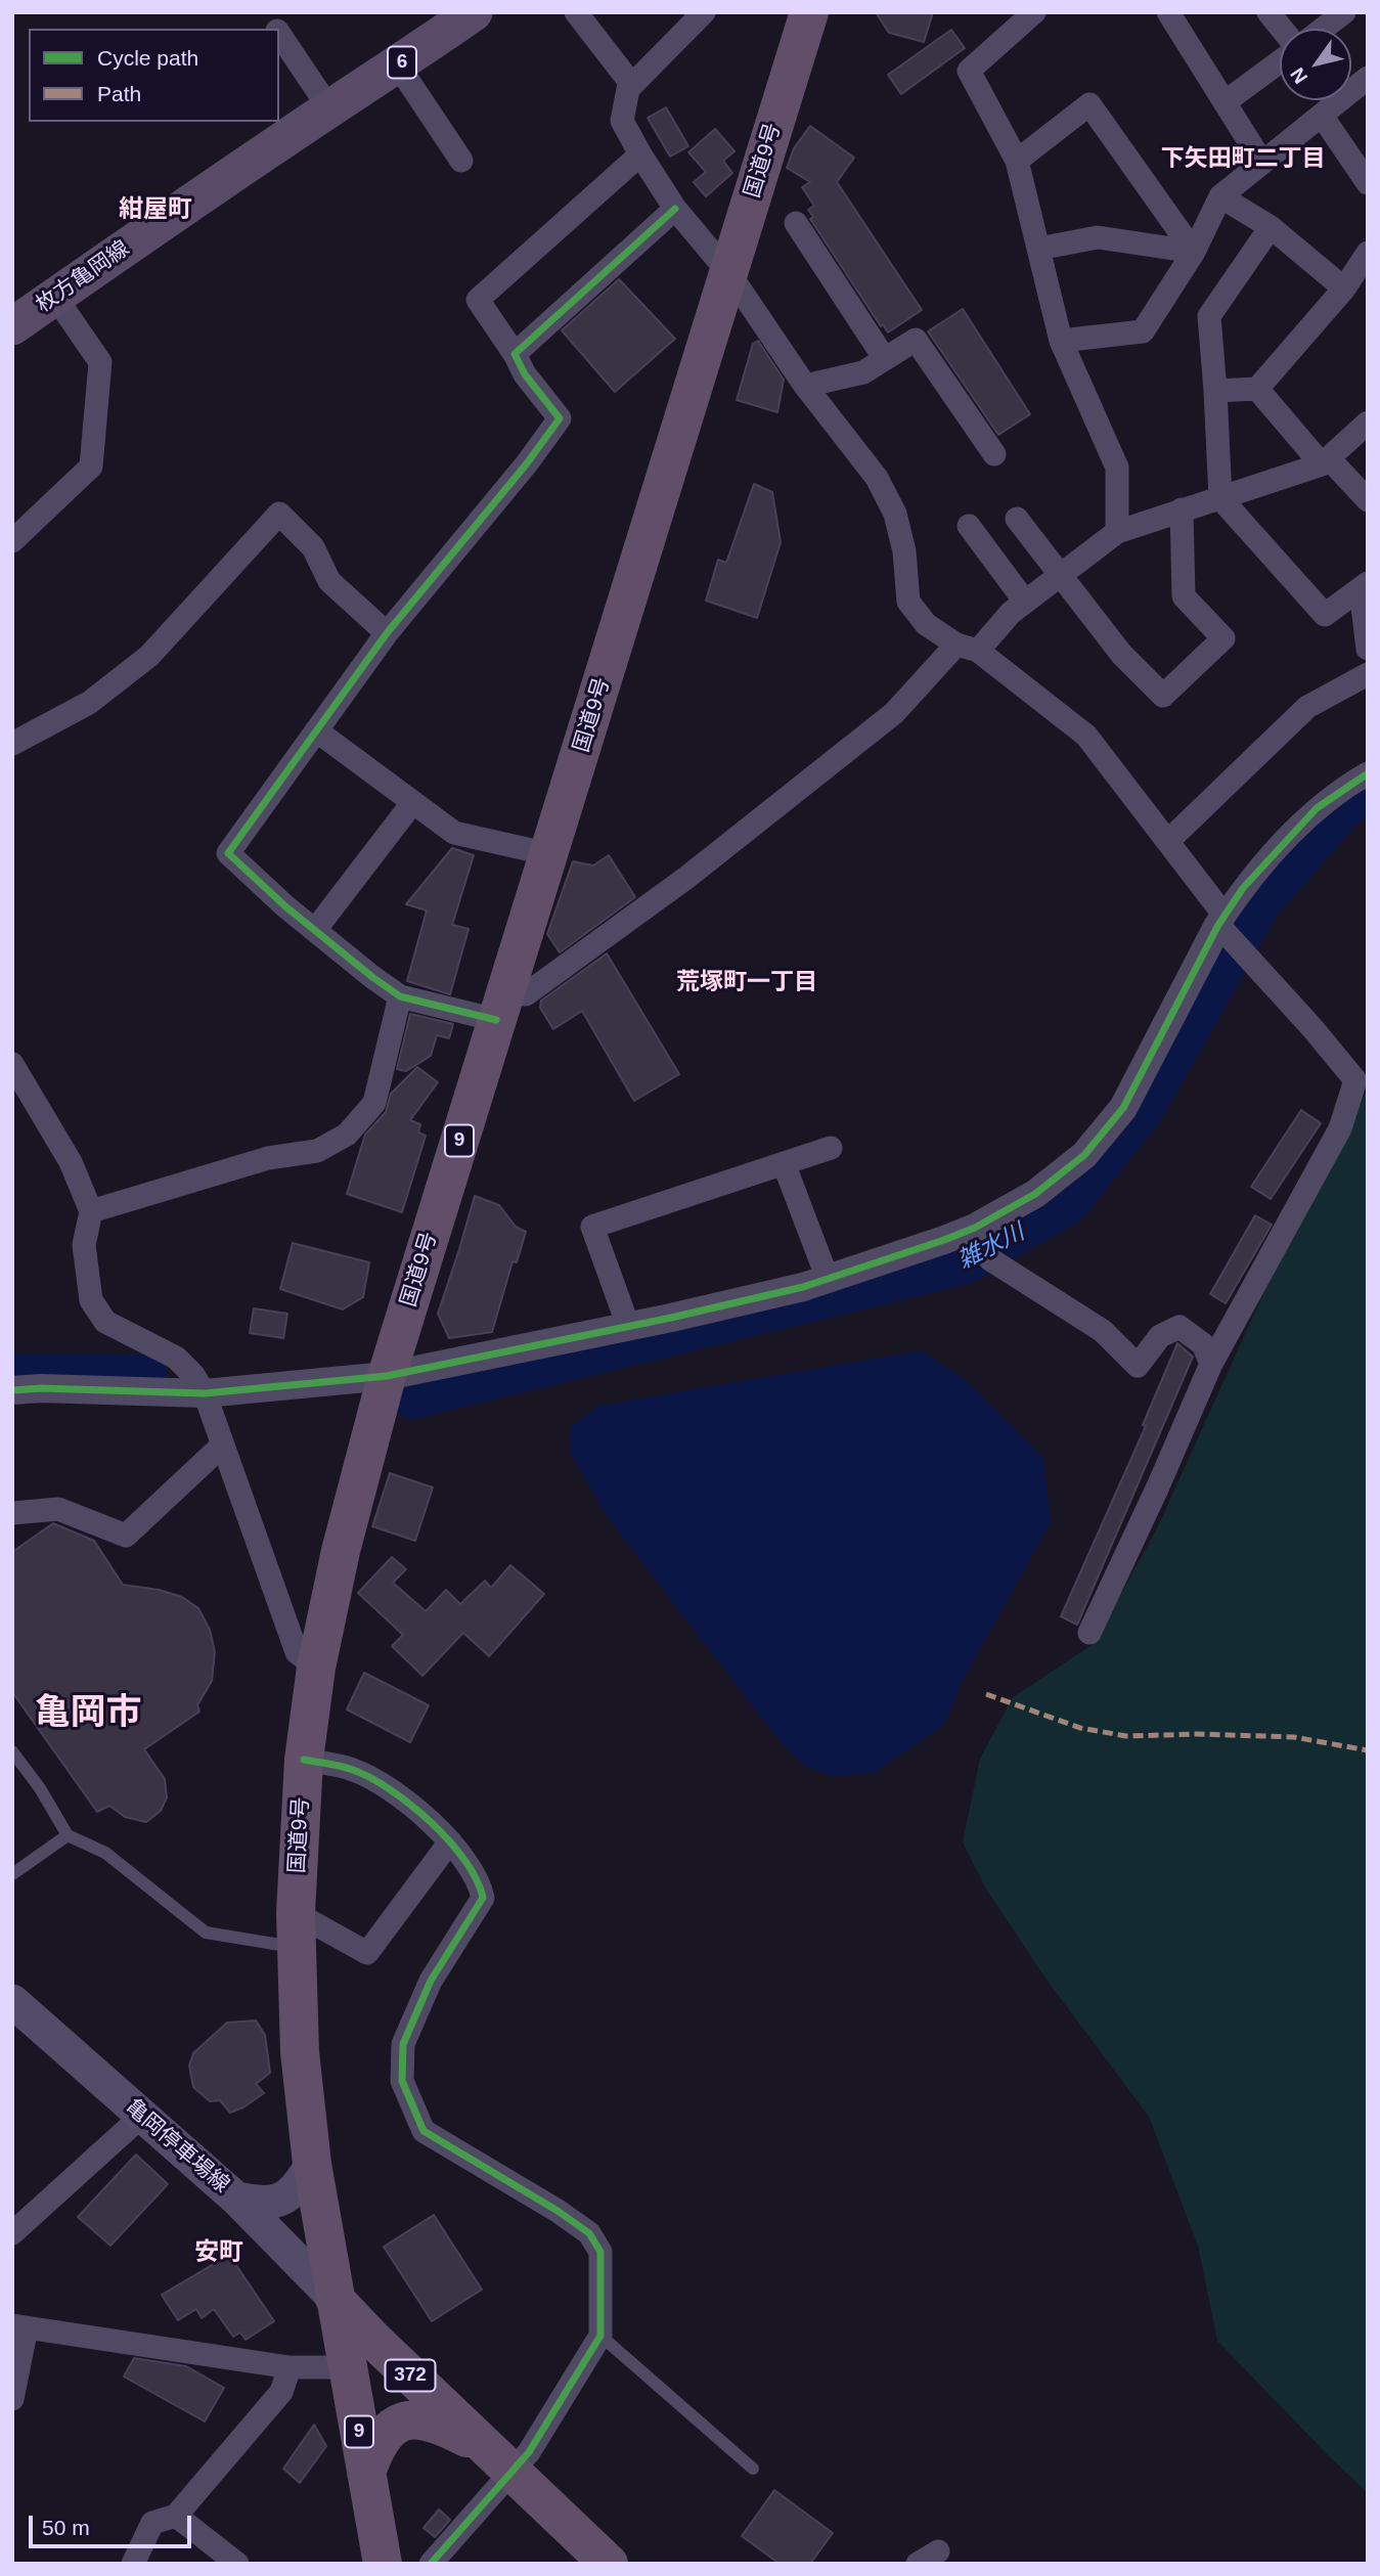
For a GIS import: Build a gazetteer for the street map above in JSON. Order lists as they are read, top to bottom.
{
  "streets": {
    "highway": ["国道9号", "9", "372"],
    "main road": ["6", "枚方亀岡線", "亀岡停車場線"]
  },
  "crossings": [
    ["国道9号", "亀岡停車場線"],
    ["国道9号", "372"],
    ["亀岡停車場線", "372"]
  ],
  "districts": [
    "下矢田町二丁目",
    "紺屋町",
    "荒塚町一丁目",
    "亀岡市",
    "安町"
  ],
  "water": ["雑水川"],
  "legend": ["Cycle path", "Path"],
  "scale_bar": "50 m",
  "north": "bottom left"
}
